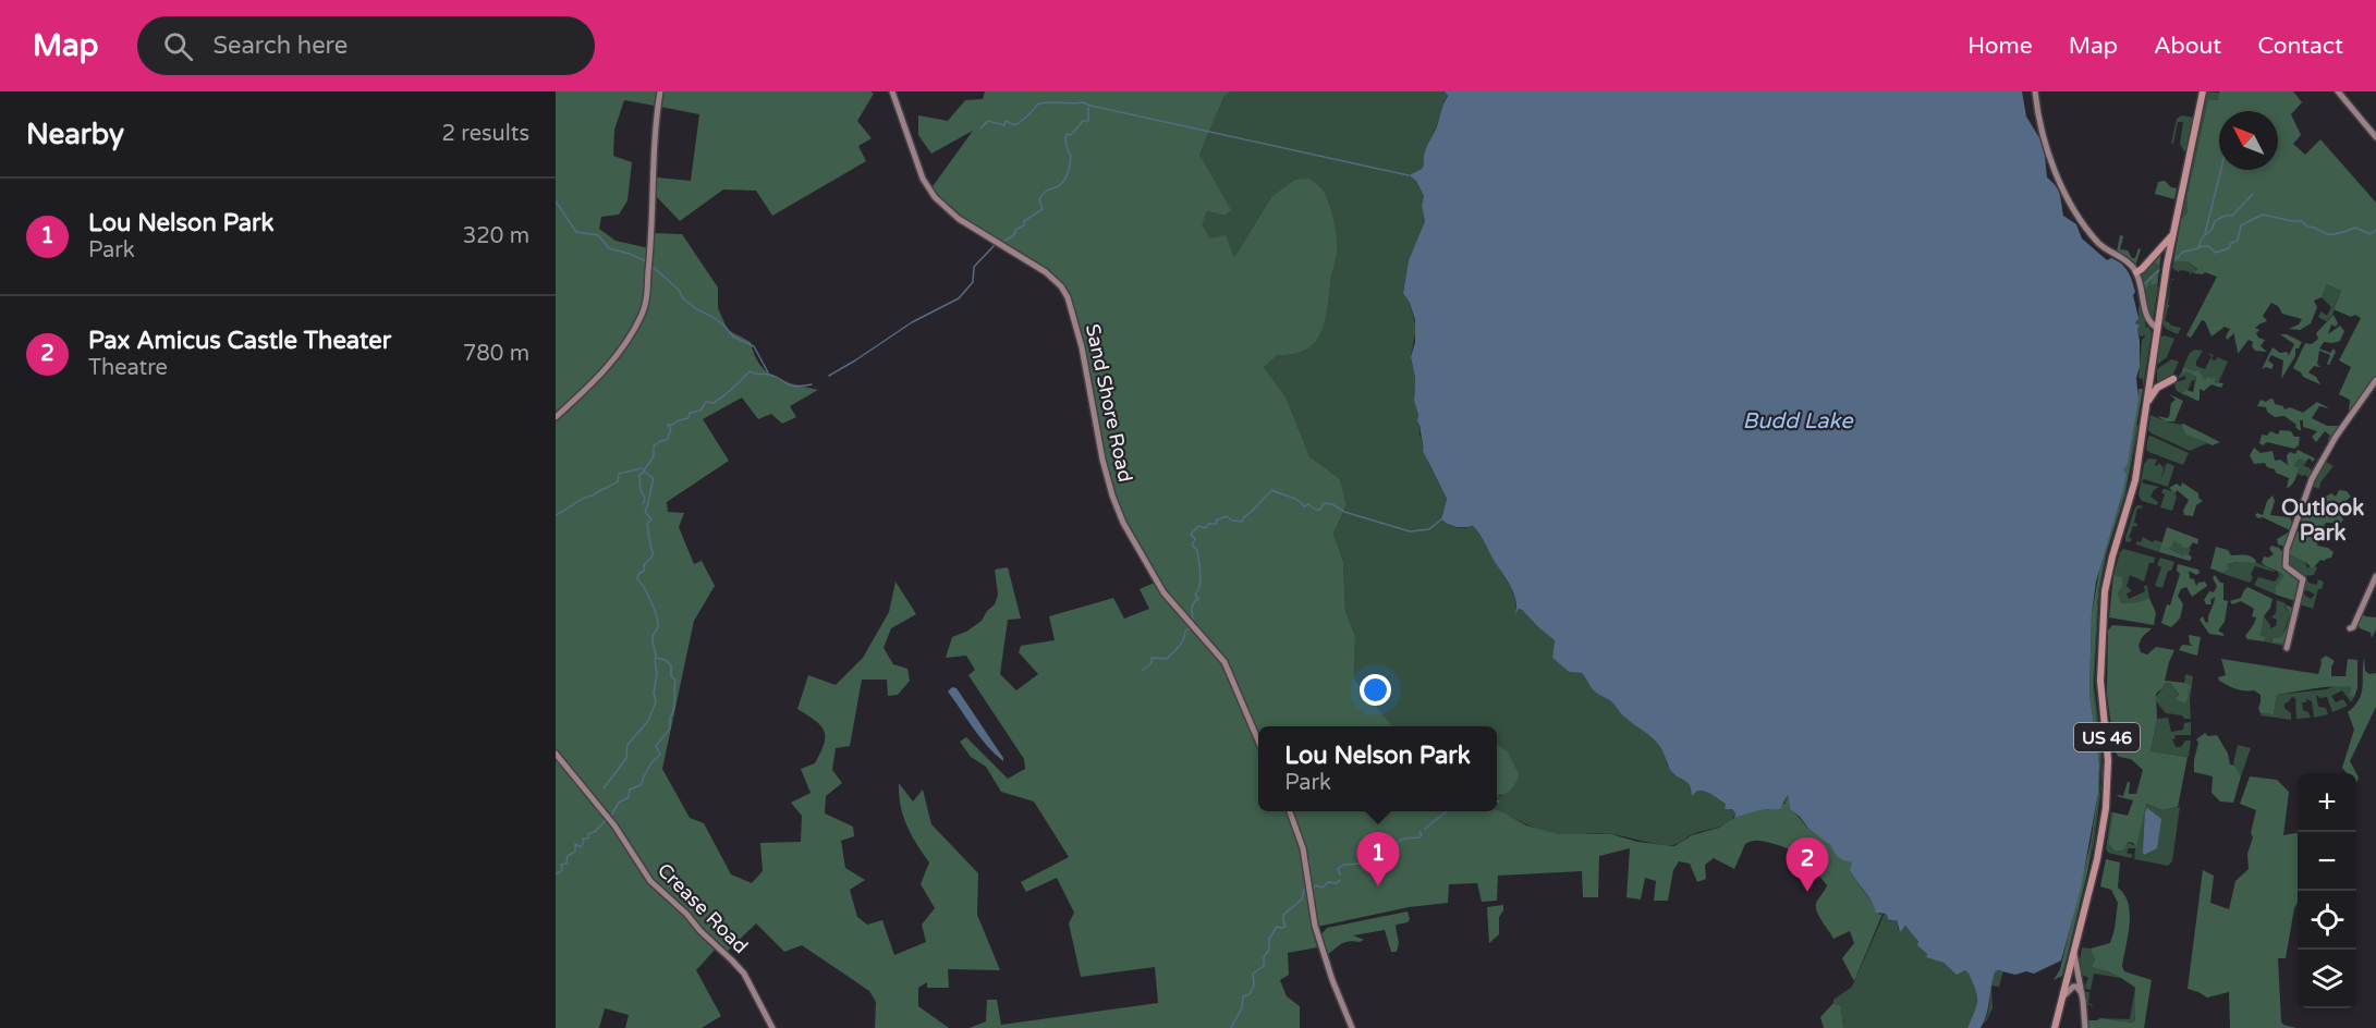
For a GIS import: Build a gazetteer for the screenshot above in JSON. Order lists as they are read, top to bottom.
{
  "streets": {
    "main road": ["US 46"],
    "street": ["Sand Shore Road", "Crease Road"]
  },
  "districts": ["Outlook Park"],
  "water": ["Budd Lake"],
  "north": "top left",
  "page": {
    "header": "Map",
    "search": "Search here",
    "nav": [
      "Home",
      "Map",
      "About",
      "Contact"
    ],
    "heading": ["Nearby", "2 results"],
    "list": [
      {
        "mark": "1",
        "name": "Lou Nelson Park",
        "note": "Park",
        "value": "320 m"
      },
      {
        "mark": "2",
        "name": "Pax Amicus Castle Theater",
        "note": "Theatre",
        "value": "780 m"
      }
    ],
    "popup": ["Lou Nelson Park", "Park"],
    "map_buttons": ["+", "−"],
    "pins": ["1", "2"]
  }
}
